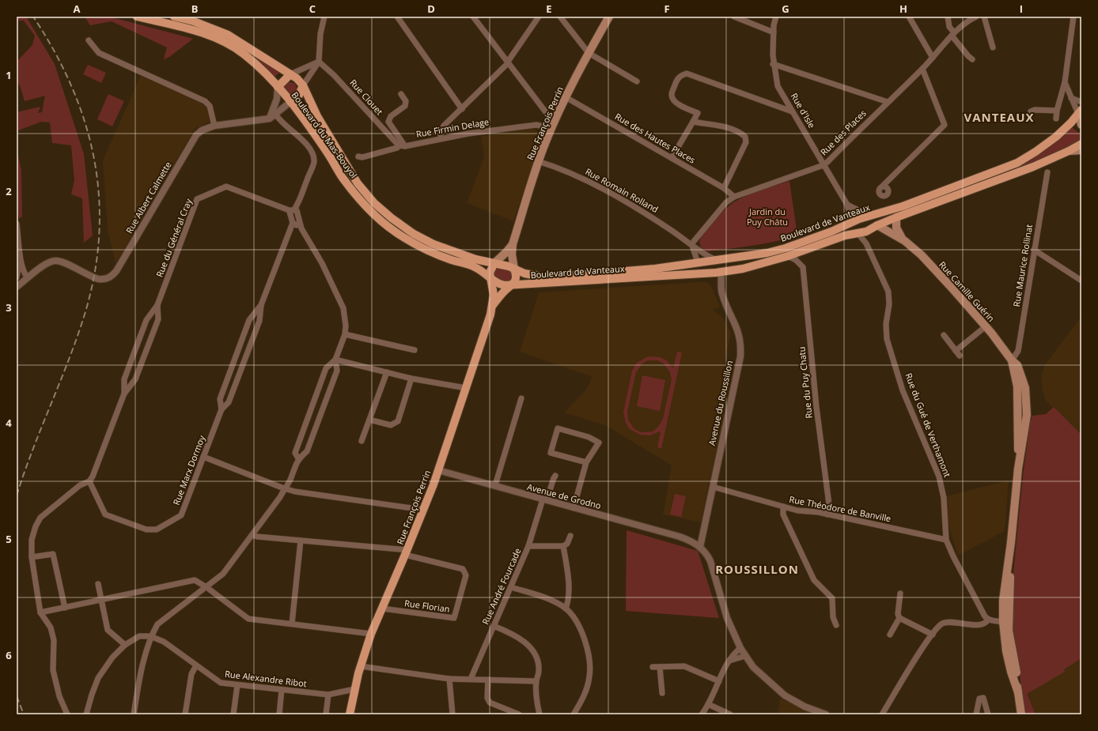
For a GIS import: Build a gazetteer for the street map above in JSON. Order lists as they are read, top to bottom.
{
  "streets": {
    "main road": [
      "Rue François Perrin",
      "Boulevard du Mas-Bouyol",
      "Boulevard de Vanteaux",
      "Rue Camille Guérin"
    ],
    "street": [
      "Rue Clouet",
      "Rue d'Isle",
      "Rue Firmin Delage",
      "Rue des Places",
      "Rue des Hautes Places",
      "Rue Romain Rolland",
      "Rue Albert Calmette",
      "Rue du Général Cray",
      "Rue Maurice Rollinat",
      "Rue du Puy Chatu",
      "Avenue du Roussillon",
      "Rue du Gué de Verthamont",
      "Rue Marx Dormoy",
      "Avenue de Grodno",
      "Rue Théodore de Banville",
      "Rue André Fourcade",
      "Rue Florian",
      "Rue Alexandre Ribot"
    ]
  },
  "crossings": [
    ["Rue Clouet", "Rue Firmin Delage"],
    ["Rue d'Isle", "Rue des Places"],
    ["Rue d'Isle", "Boulevard de Vanteaux"],
    ["Rue d'Isle", "Rue du Gué de Verthamont"],
    ["Rue François Perrin", "Rue Firmin Delage"],
    ["Rue François Perrin", "Boulevard du Mas-Bouyol"],
    ["Rue François Perrin", "Rue des Hautes Places"],
    ["Rue François Perrin", "Rue Romain Rolland"],
    ["Rue François Perrin", "Boulevard de Vanteaux"],
    ["Rue François Perrin", "Avenue de Grodno"],
    ["Rue François Perrin", "Rue Florian"],
    ["Rue François Perrin", "Rue Alexandre Ribot"],
    ["Rue des Places", "Rue des Hautes Places"],
    ["Rue des Places", "Rue Romain Rolland"],
    ["Boulevard du Mas-Bouyol", "Boulevard de Vanteaux"],
    ["Rue Romain Rolland", "Boulevard de Vanteaux"],
    ["Rue Romain Rolland", "Avenue du Roussillon"],
    ["Boulevard de Vanteaux", "Rue Camille Guérin"],
    ["Boulevard de Vanteaux", "Rue du Puy Chatu"],
    ["Boulevard de Vanteaux", "Avenue du Roussillon"],
    ["Boulevard de Vanteaux", "Rue du Gué de Verthamont"],
    ["Rue du Général Cray", "Rue Marx Dormoy"],
    ["Rue Maurice Rollinat", "Rue Camille Guérin"],
    ["Rue du Puy Chatu", "Rue Théodore de Banville"],
    ["Avenue du Roussillon", "Avenue de Grodno"],
    ["Avenue du Roussillon", "Rue Théodore de Banville"],
    ["Rue du Gué de Verthamont", "Rue Théodore de Banville"],
    ["Avenue de Grodno", "Rue André Fourcade"]
  ],
  "districts": ["VANTEAUX", "ROUSSILLON"],
  "parks": ["Jardin du Puy Châtu"],
  "grid": {
    "columns": [
      "A",
      "B",
      "C",
      "D",
      "E",
      "F",
      "G",
      "H",
      "I"
    ],
    "rows": [
      "1",
      "2",
      "3",
      "4",
      "5",
      "6"
    ]
  }
}
